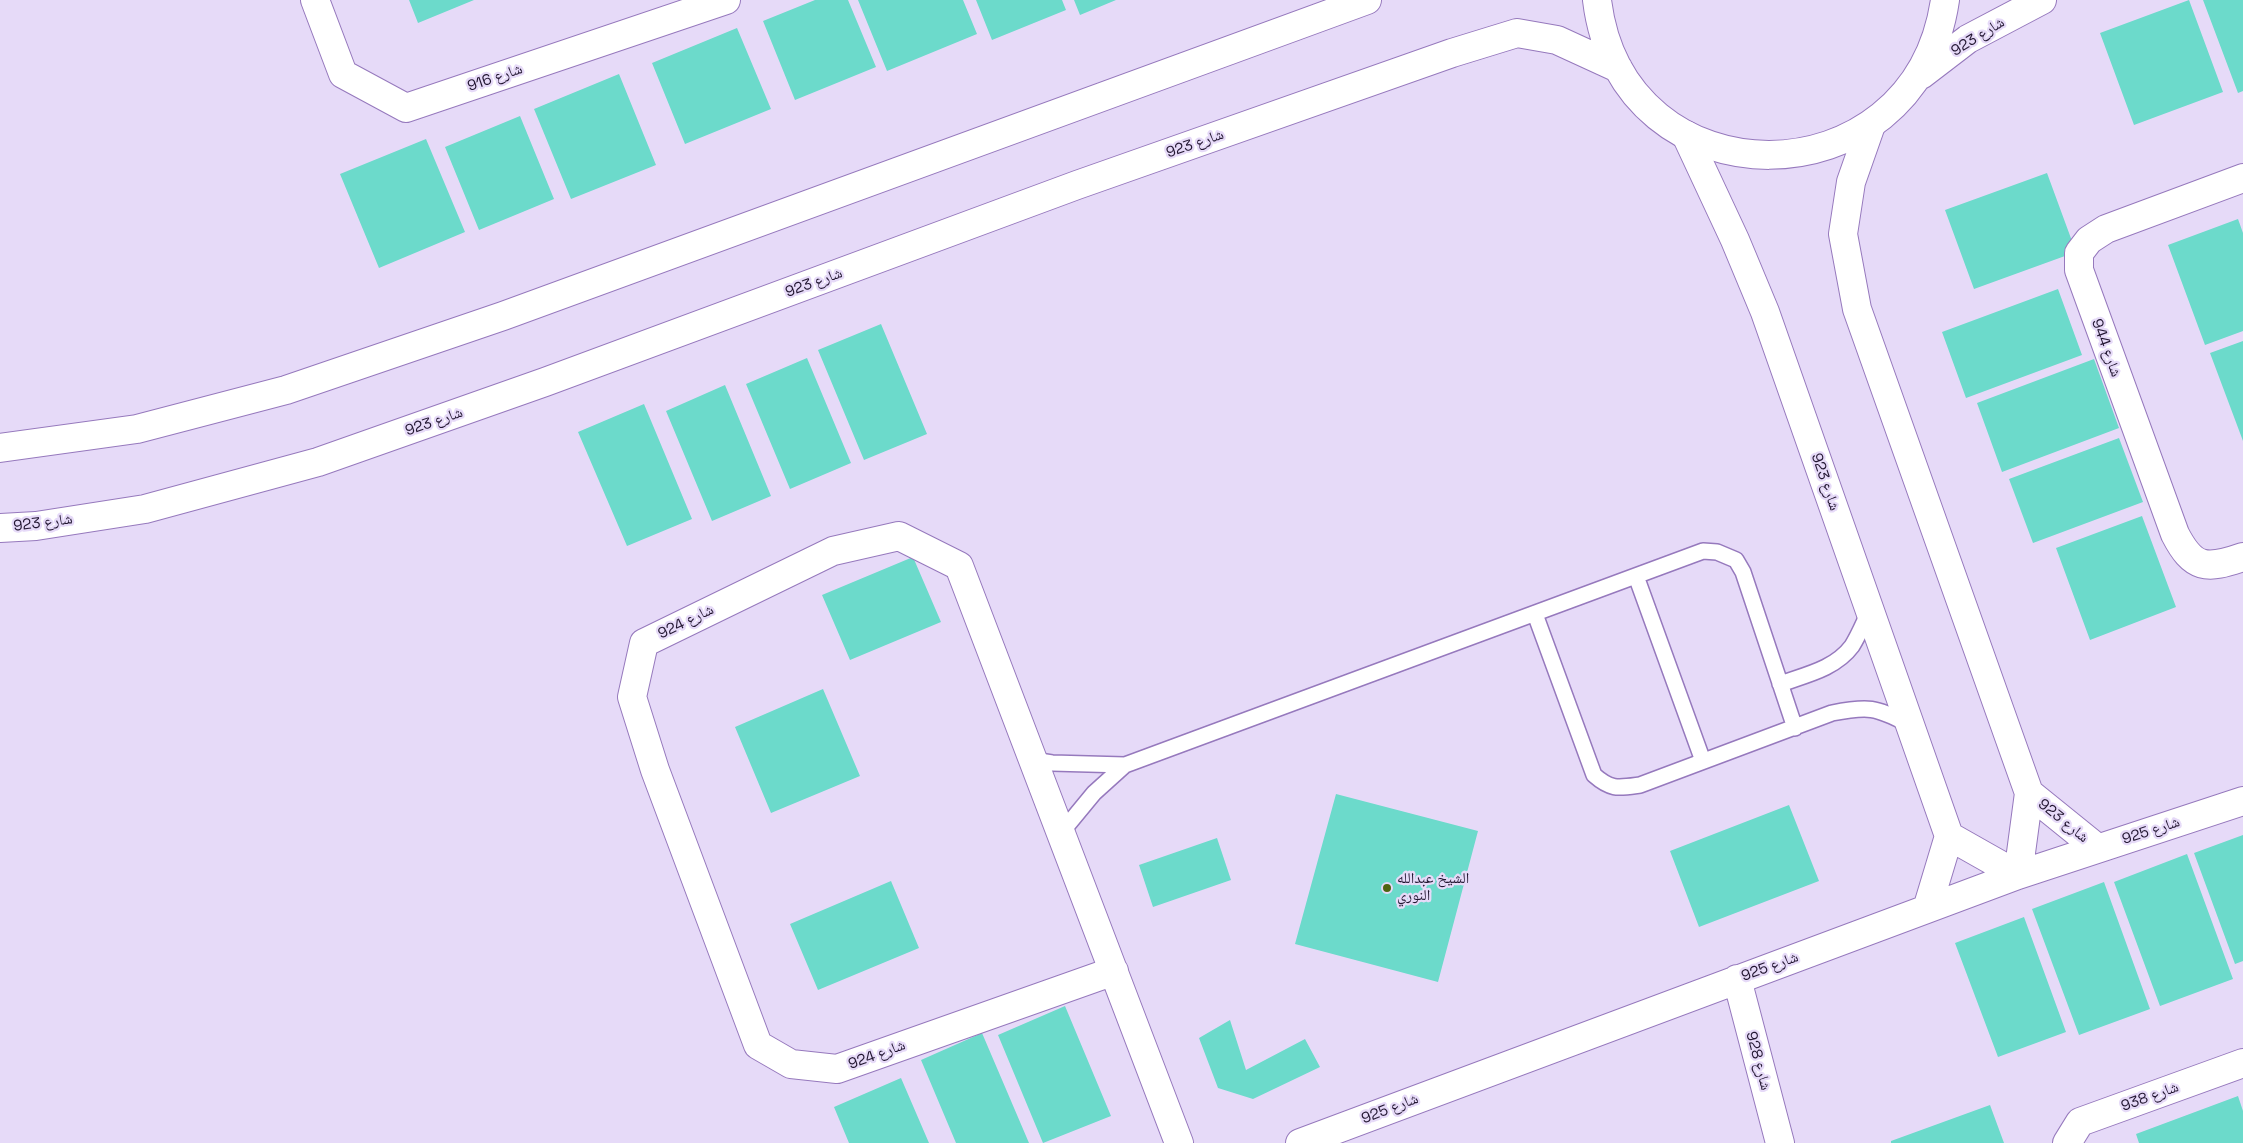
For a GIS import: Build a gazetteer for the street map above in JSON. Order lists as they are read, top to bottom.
{
  "streets": {
    "street": [
      "شارع 923",
      "شارع 916",
      "شارع 944",
      "شارع 924",
      "شارع 925",
      "شارع 928",
      "شارع 938"
    ]
  },
  "crossings": [
    ["شارع 923", "شارع 925"],
    ["شارع 925", "شارع 928"]
  ],
  "places": ["الشيخ عبدالله النوري"]
}
